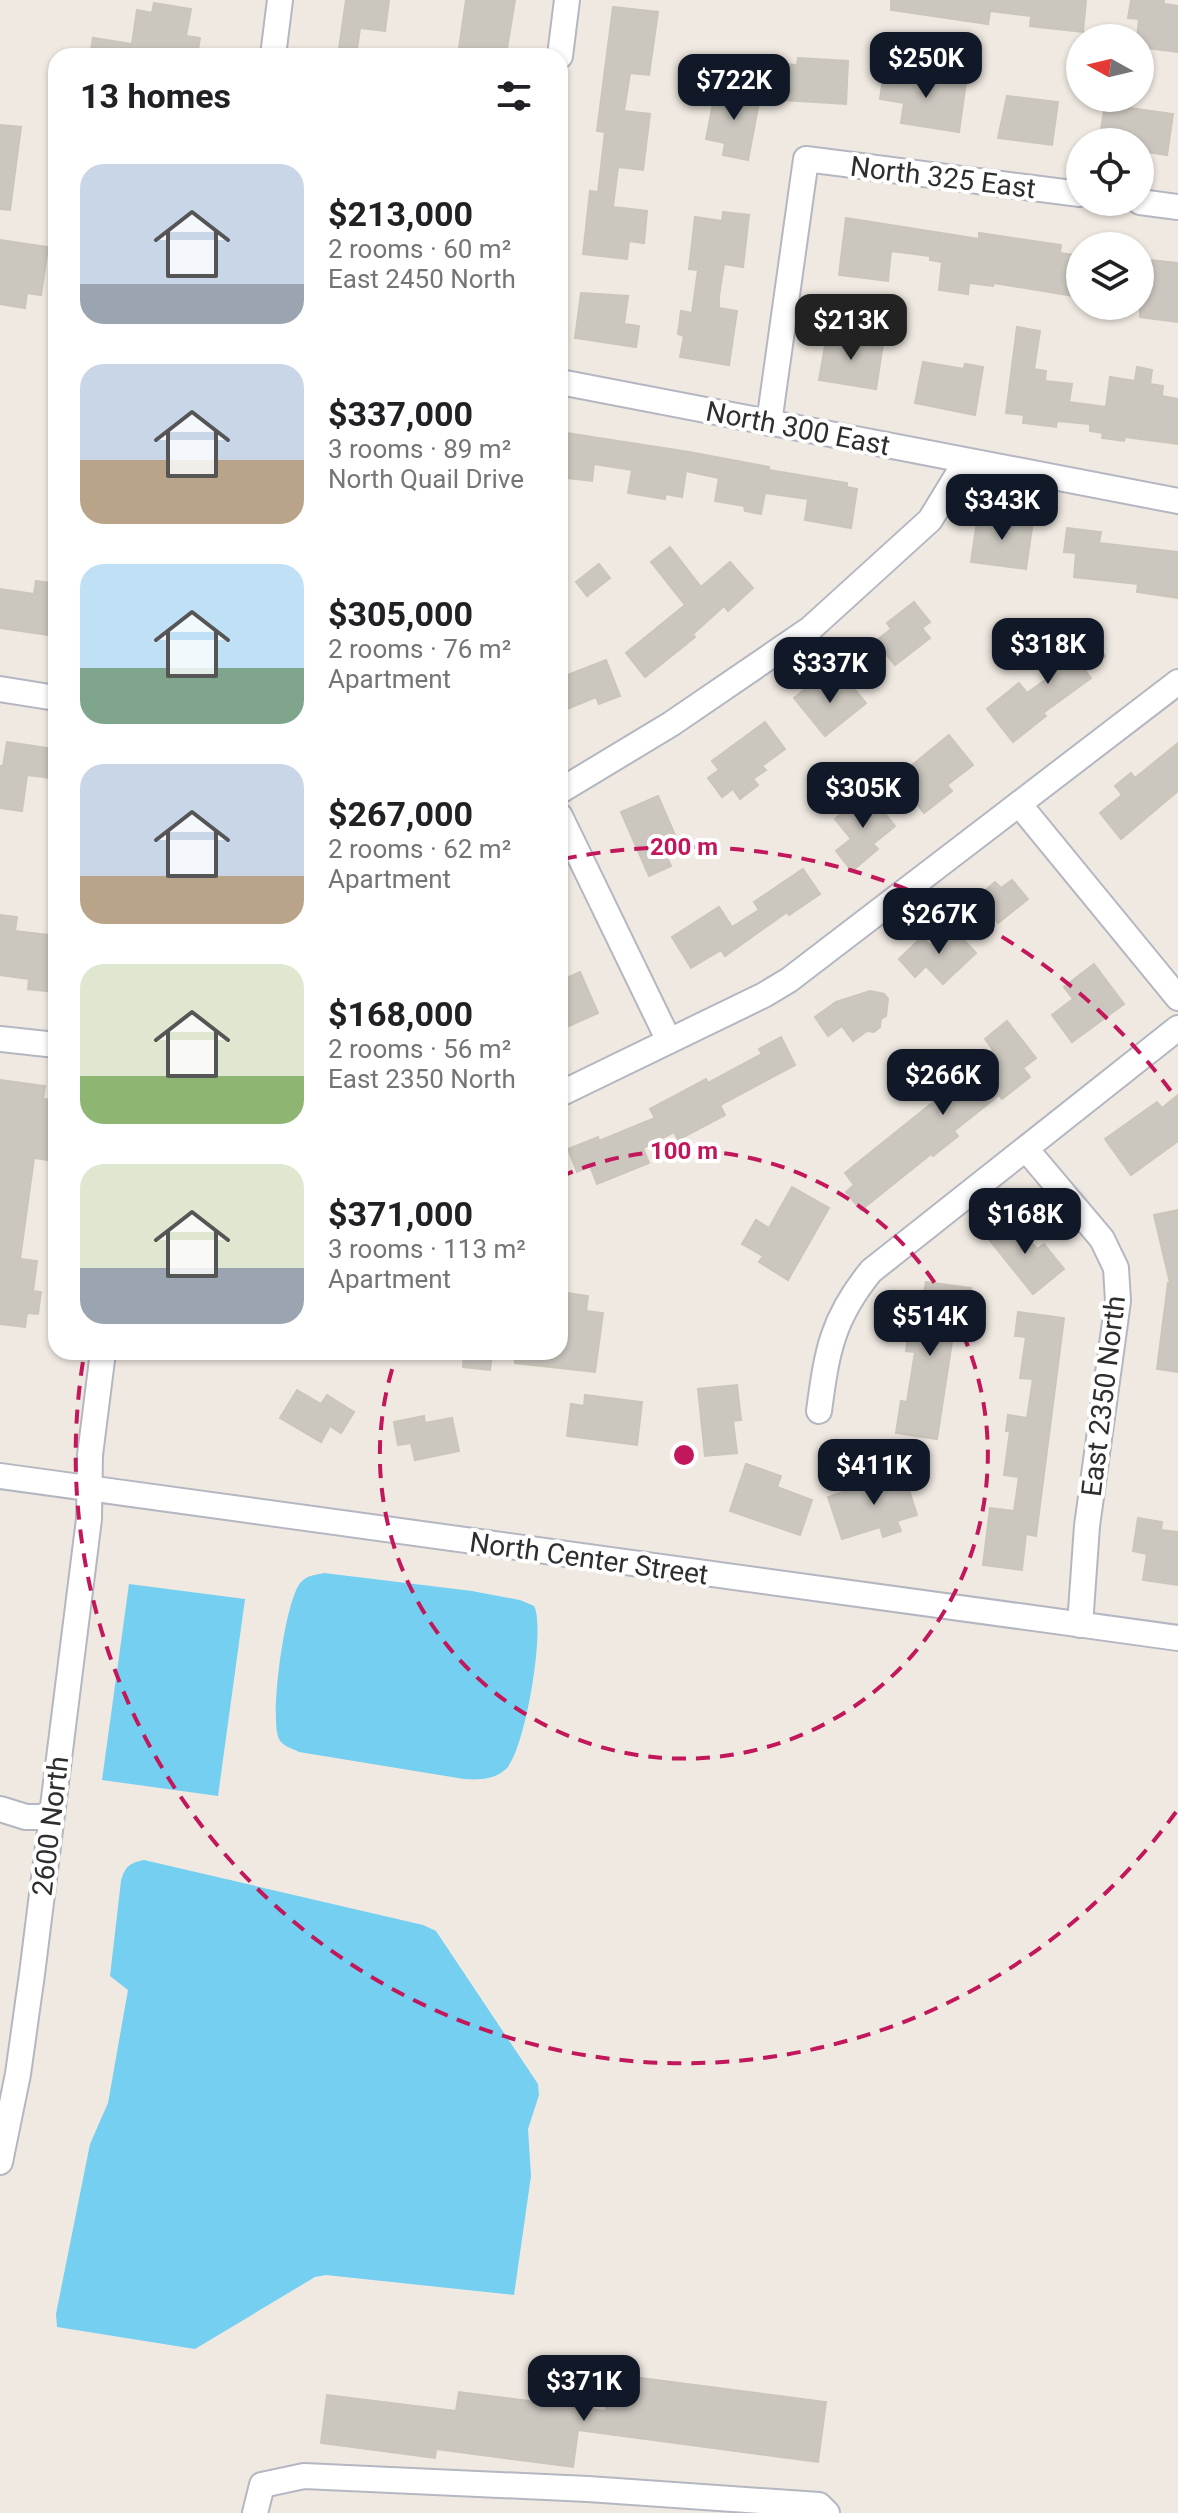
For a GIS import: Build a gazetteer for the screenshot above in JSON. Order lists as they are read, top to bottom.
{
  "streets": {
    "street": [
      "North 325 East",
      "North 300 East",
      "East 2350 North",
      "North Center Street",
      "2600 North"
    ]
  },
  "crossings": [
    ["North 325 East", "North 300 East"],
    ["East 2350 North", "North Center Street"],
    ["North Center Street", "2600 North"]
  ],
  "north": "left",
  "page": {
    "price": [
      "$250K",
      "$722K",
      "$213K",
      "$343K",
      "$318K",
      "$337K",
      "$305K",
      "$267K",
      "$266K",
      "$168K",
      "$514K",
      "$411K",
      "$371K"
    ],
    "heading": "13 homes",
    "list": [
      {
        "name": "$213,000",
        "note": "2 rooms · 60 m² · East 2450 North"
      },
      {
        "name": "$337,000",
        "note": "3 rooms · 89 m² · North Quail Drive"
      },
      {
        "name": "$305,000",
        "note": "2 rooms · 76 m² · Apartment"
      },
      {
        "name": "$267,000",
        "note": "2 rooms · 62 m² · Apartment"
      },
      {
        "name": "$168,000",
        "note": "2 rooms · 56 m² · East 2350 North"
      },
      {
        "name": "$371,000",
        "note": "3 rooms · 113 m² · Apartment"
      }
    ]
  },
  "rings": ["200 m", "100 m"]
}
